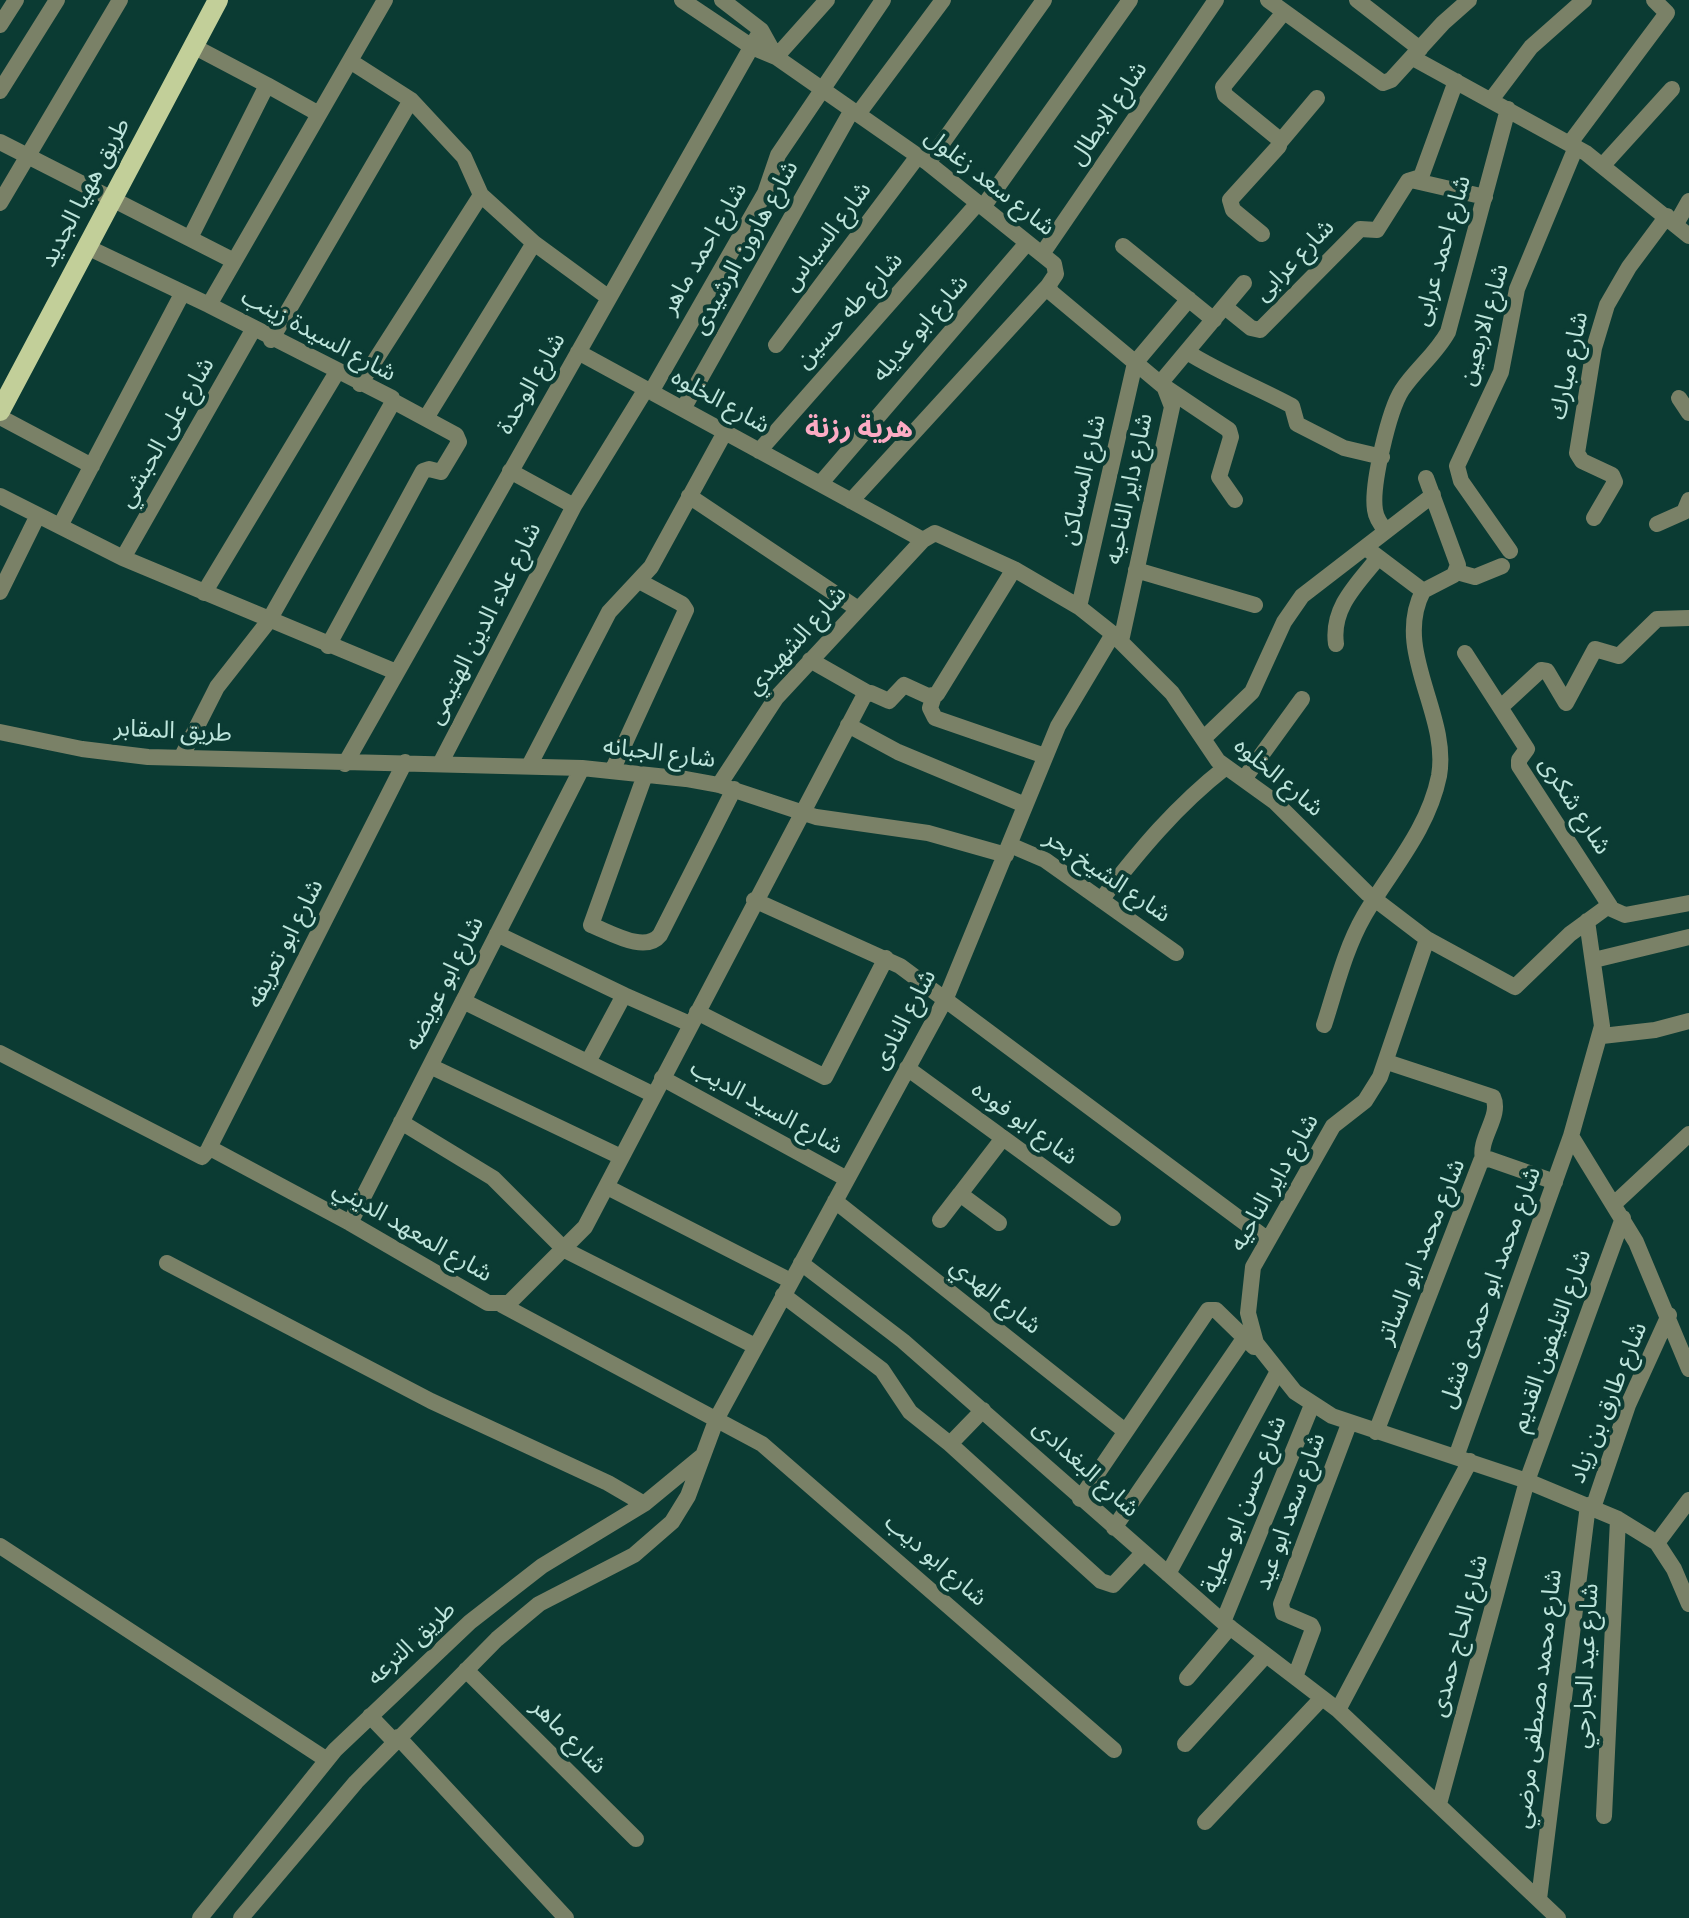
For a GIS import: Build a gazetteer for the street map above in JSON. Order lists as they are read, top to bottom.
{
  "streets": {
    "main road": ["طريق ههيا الجديد"],
    "street": [
      "شارع الابطال",
      "شارع سعد زغلول",
      "شارع السياس",
      "شارع هارون الرشيدى",
      "شارع احمد ماهر",
      "شارع احمد عرابى",
      "شارع عرابى",
      "شارع طه حسين",
      "شارع الاربعين",
      "شارع ابو عديله",
      "شارع السيدة زينب",
      "شارع مبارك",
      "شارع الوحدة",
      "شارع الخلوه",
      "شارع على الحبشي",
      "شارع المساكن",
      "شارع داير الناحيه",
      "شارع علاء الدين الهتيمى",
      "شارع الشهيدي",
      "طريق المقابر",
      "شارع الجبانه",
      "شارع شكرى",
      "شارع الشيخ بحر",
      "شارع ابو تعريفه",
      "شارع ابو عويضه",
      "شارع النادى",
      "شارع السيد الديب",
      "شارع ابو فوده",
      "شارع المعهد الديني",
      "شارع محمد ابو الساتر",
      "شارع محمد ابو حمدى فشل",
      "شارع الهدي",
      "شارع التليفون القديم",
      "شارع طارق بن زياد",
      "شارع البغدادى",
      "شارع حسن ابو عطية",
      "شارع سعد ابو عيد",
      "شارع ابو ديب",
      "شارع الحاج حمدى",
      "طريق الترعه",
      "شارع عيد الجارحي",
      "شارع محمد مصطفى مرضي",
      "شارع ماهر"
    ]
  },
  "crossings": [
    ["شارع الابطال", "شارع سعد زغلول"],
    ["شارع سعد زغلول", "شارع السياس"],
    ["شارع سعد زغلول", "شارع هارون الرشيدى"],
    ["شارع سعد زغلول", "شارع احمد ماهر"],
    ["شارع سعد زغلول", "شارع طه حسين"],
    ["شارع سعد زغلول", "شارع ابو عديله"],
    ["شارع سعد زغلول", "شارع الوحدة"],
    ["شارع هارون الرشيدى", "شارع الخلوه"],
    ["شارع احمد ماهر", "شارع الخلوه"],
    ["شارع احمد ماهر", "شارع علاء الدين الهتيمى"],
    ["شارع عرابى", "شارع داير الناحيه"],
    ["شارع طه حسين", "شارع الخلوه"],
    ["شارع ابو عديله", "شارع الخلوه"],
    ["شارع السيدة زينب", "شارع على الحبشي"],
    ["شارع السيدة زينب", "طريق المقابر"],
    ["شارع الوحدة", "شارع الخلوه"],
    ["شارع الوحدة", "طريق المقابر"],
    ["شارع الوحدة", "شارع الجبانه"],
    ["شارع الخلوه", "شارع المساكن"],
    ["شارع الخلوه", "شارع داير الناحيه"],
    ["شارع الخلوه", "شارع الشهيدي"],
    ["شارع الخلوه", "شارع النادى"],
    ["شارع داير الناحيه", "شارع النادى"],
    ["شارع داير الناحيه", "شارع محمد ابو الساتر"],
    ["شارع داير الناحيه", "شارع محمد ابو حمدى فشل"],
    ["شارع داير الناحيه", "شارع التليفون القديم"],
    ["شارع داير الناحيه", "شارع طارق بن زياد"],
    ["شارع داير الناحيه", "شارع حسن ابو عطية"],
    ["شارع داير الناحيه", "شارع سعد ابو عيد"],
    ["شارع داير الناحيه", "شارع الحاج حمدى"],
    ["شارع داير الناحيه", "شارع عيد الجارحي"],
    ["شارع داير الناحيه", "شارع محمد مصطفى مرضي"],
    ["شارع علاء الدين الهتيمى", "شارع الجبانه"],
    ["شارع الشهيدي", "شارع الجبانه"],
    ["طريق المقابر", "شارع الجبانه"],
    ["شارع الجبانه", "شارع الشيخ بحر"],
    ["شارع الجبانه", "شارع ابو تعريفه"],
    ["شارع الجبانه", "شارع ابو عويضه"],
    ["شارع الجبانه", "شارع النادى"],
    ["شارع الجبانه", "شارع المعهد الديني"],
    ["شارع الشيخ بحر", "شارع النادى"],
    ["شارع ابو تعريفه", "شارع المعهد الديني"],
    ["شارع ابو عويضه", "شارع المعهد الديني"],
    ["شارع النادى", "شارع السيد الديب"],
    ["شارع النادى", "شارع ابو فوده"],
    ["شارع النادى", "شارع الهدي"],
    ["شارع النادى", "شارع البغدادى"],
    ["شارع النادى", "شارع ابو ديب"],
    ["شارع النادى", "طريق الترعه"],
    ["شارع السيد الديب", "شارع المعهد الديني"],
    ["شارع المعهد الديني", "شارع ابو ديب"],
    ["شارع محمد ابو الساتر", "شارع محمد ابو حمدى فشل"],
    ["شارع محمد ابو حمدى فشل", "شارع البغدادى"],
    ["شارع التليفون القديم", "شارع الحاج حمدى"],
    ["شارع طارق بن زياد", "شارع محمد مصطفى مرضي"],
    ["شارع البغدادى", "شارع حسن ابو عطية"],
    ["شارع البغدادى", "شارع سعد ابو عيد"],
    ["شارع البغدادى", "شارع الحاج حمدى"],
    ["شارع البغدادى", "شارع محمد مصطفى مرضي"],
    ["شارع ابو ديب", "طريق الترعه"],
    ["طريق الترعه", "شارع ماهر"]
  ],
  "districts": ["هرية رزنة"]
}
